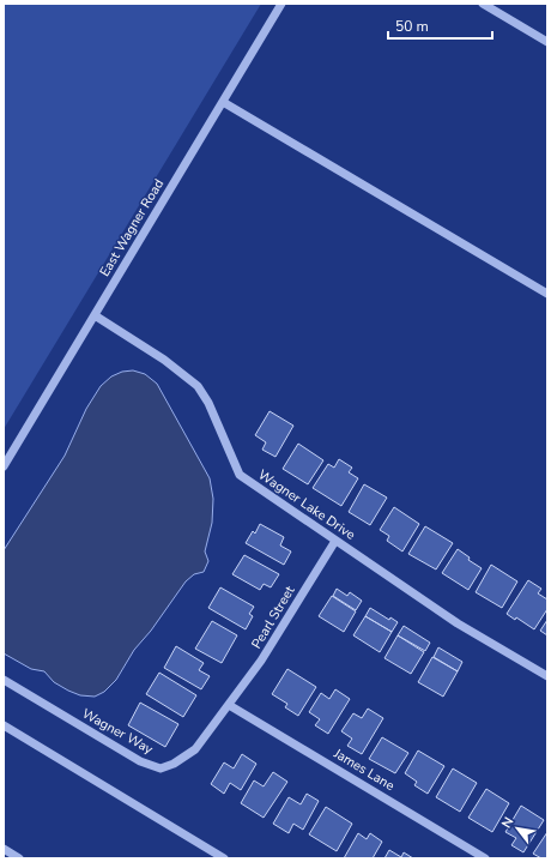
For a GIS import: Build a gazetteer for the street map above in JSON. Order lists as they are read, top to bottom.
{
  "streets": {
    "street": [
      "East Wagner Road",
      "Wagner Lake Drive",
      "Pearl Street",
      "Wagner Way",
      "James Lane"
    ]
  },
  "crossings": [
    ["East Wagner Road", "Wagner Lake Drive"],
    ["Wagner Lake Drive", "Pearl Street"],
    ["Pearl Street", "Wagner Way"],
    ["Pearl Street", "James Lane"],
    ["Wagner Way", "James Lane"]
  ],
  "scale_bar": "50 m",
  "north": "top left"
}
